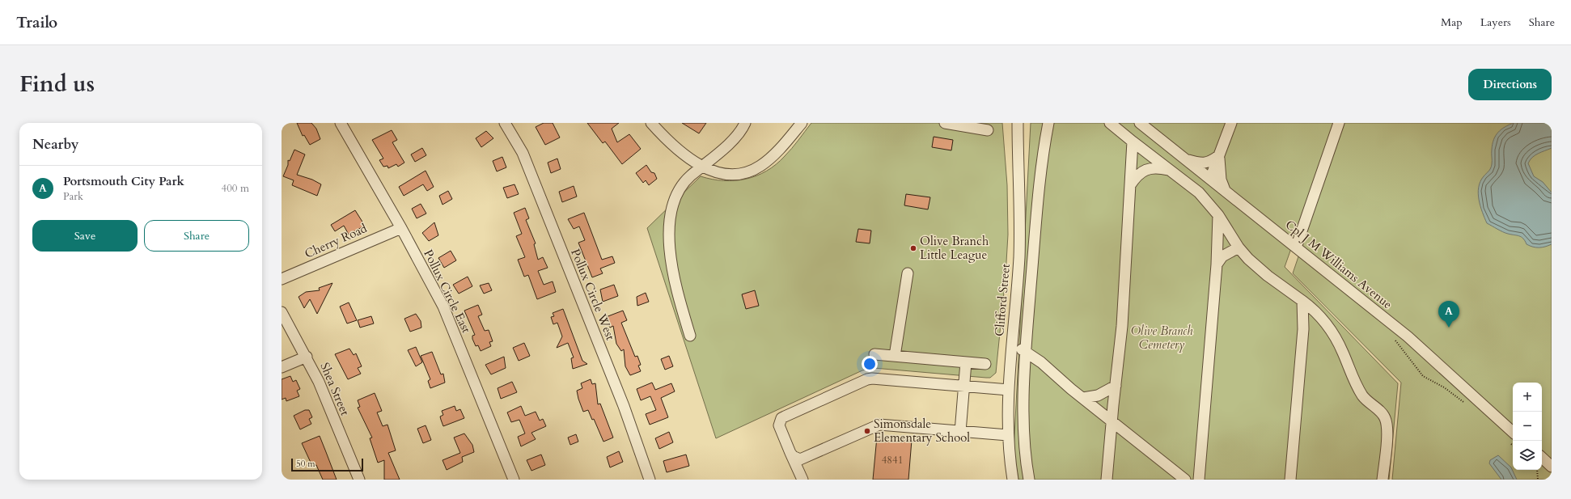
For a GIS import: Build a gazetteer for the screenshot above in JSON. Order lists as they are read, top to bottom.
{
  "streets": {
    "street": [
      "Cherry Road",
      "Cpl J M Williams Avenue",
      "Pollux Circle East",
      "Pollux Circle West",
      "Clifford Street",
      "Shea Street"
    ]
  },
  "crossings": [
    ["Cherry Road", "Pollux Circle East"]
  ],
  "parks": ["Olive Branch Cemetery"],
  "places": ["Olive Branch Little League", "Simonsdale Elementary School"],
  "house_numbers": ["4841"],
  "scale_bar": "50 m",
  "page": {
    "header": "Trailo",
    "nav": ["Map", "Layers", "Share"],
    "title": "Find us",
    "buttons": [
      "Directions",
      ["Save", "Share"]
    ],
    "heading": "Nearby",
    "list": [
      {
        "mark": "A",
        "name": "Portsmouth City Park",
        "note": "Park",
        "value": "400 m"
      }
    ],
    "pins": "A",
    "map_buttons": ["+", "−"],
    "scale": "50 m"
  }
}
